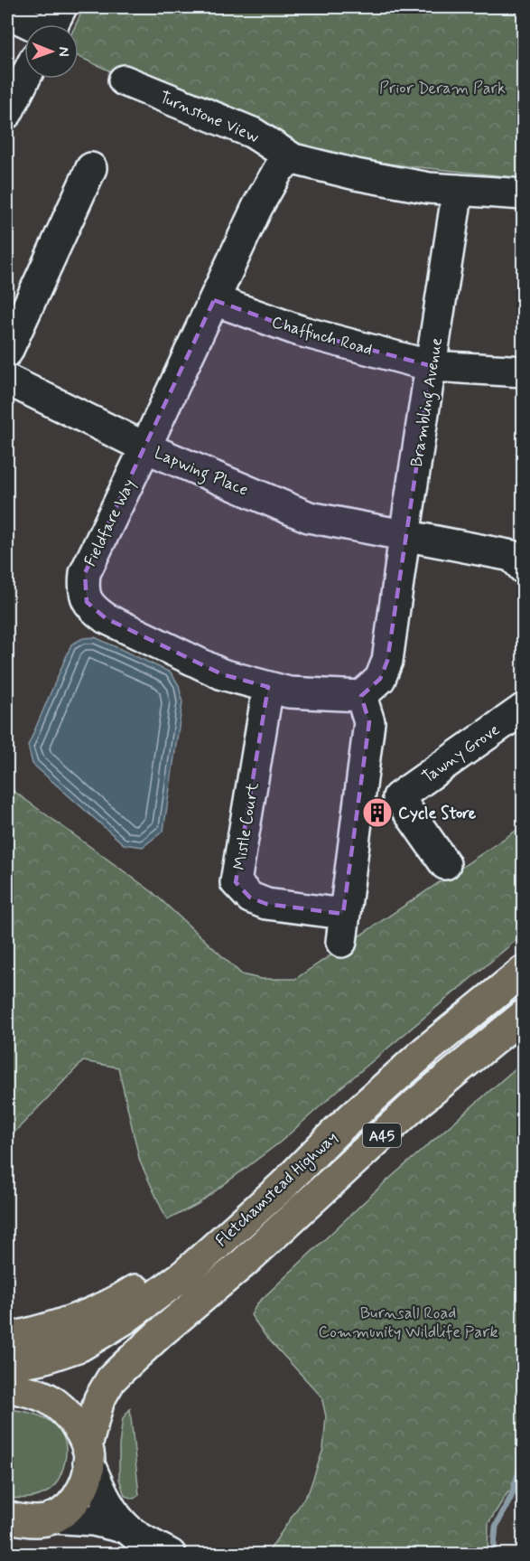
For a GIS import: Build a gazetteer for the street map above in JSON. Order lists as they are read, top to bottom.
{
  "streets": {
    "highway": ["A45", "Fletchamstead Highway"],
    "street": [
      "Turnstone View",
      "Chaffinch Road",
      "Brambling Avenue",
      "Lapwing Place",
      "Fieldfare Way",
      "Tawny Grove",
      "Mistle Court"
    ]
  },
  "crossings": [
    ["Turnstone View", "Fieldfare Way"],
    ["Chaffinch Road", "Brambling Avenue"],
    ["Chaffinch Road", "Fieldfare Way"],
    ["Brambling Avenue", "Lapwing Place"],
    ["Brambling Avenue", "Fieldfare Way"],
    ["Brambling Avenue", "Mistle Court"],
    ["Lapwing Place", "Fieldfare Way"],
    ["Fieldfare Way", "Mistle Court"],
    ["A45", "Fletchamstead Highway"]
  ],
  "parks": ["Prior Deram Park", "Burnsall Road Community Wildlife Park"],
  "places": {
    "building": ["Cycle Store"]
  },
  "north": "right"
}
